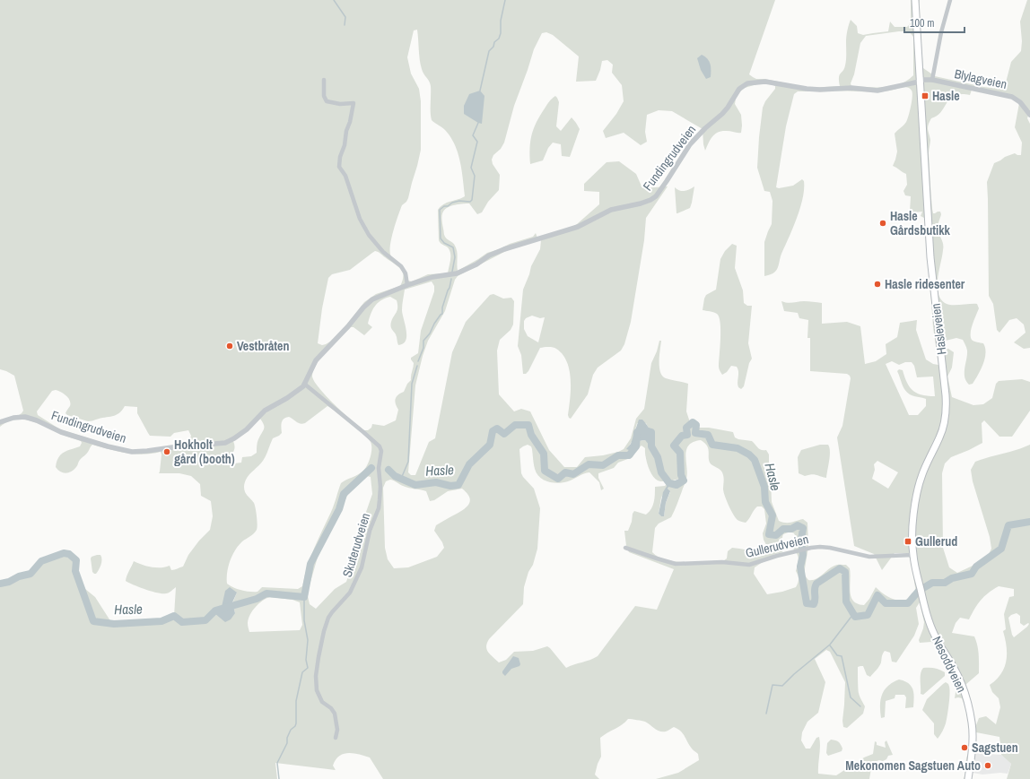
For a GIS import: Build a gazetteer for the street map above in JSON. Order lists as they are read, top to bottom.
{
  "streets": {
    "main road": ["Hasleveien", "Nesoddveien"],
    "street": [
      "Blylagveien",
      "Fundingrudveien",
      "Skuterudveien",
      "Gullerudveien"
    ]
  },
  "crossings": [
    ["Blylagveien", "Fundingrudveien"],
    ["Blylagveien", "Hasleveien"],
    ["Fundingrudveien", "Hasleveien"],
    ["Fundingrudveien", "Skuterudveien"],
    ["Hasleveien", "Gullerudveien"],
    ["Hasleveien", "Nesoddveien"]
  ],
  "water": ["Hasle"],
  "places": {
    "transit": ["Hasle", "Gullerud"],
    "other": [
      "Hasle Gårdsbutikk",
      "Hasle ridesenter",
      "Vestbråten",
      "Hokholt gård (booth)",
      "Sagstuen",
      "Mekonomen Sagstuen Auto"
    ]
  },
  "scale_bar": "100 m"
}
